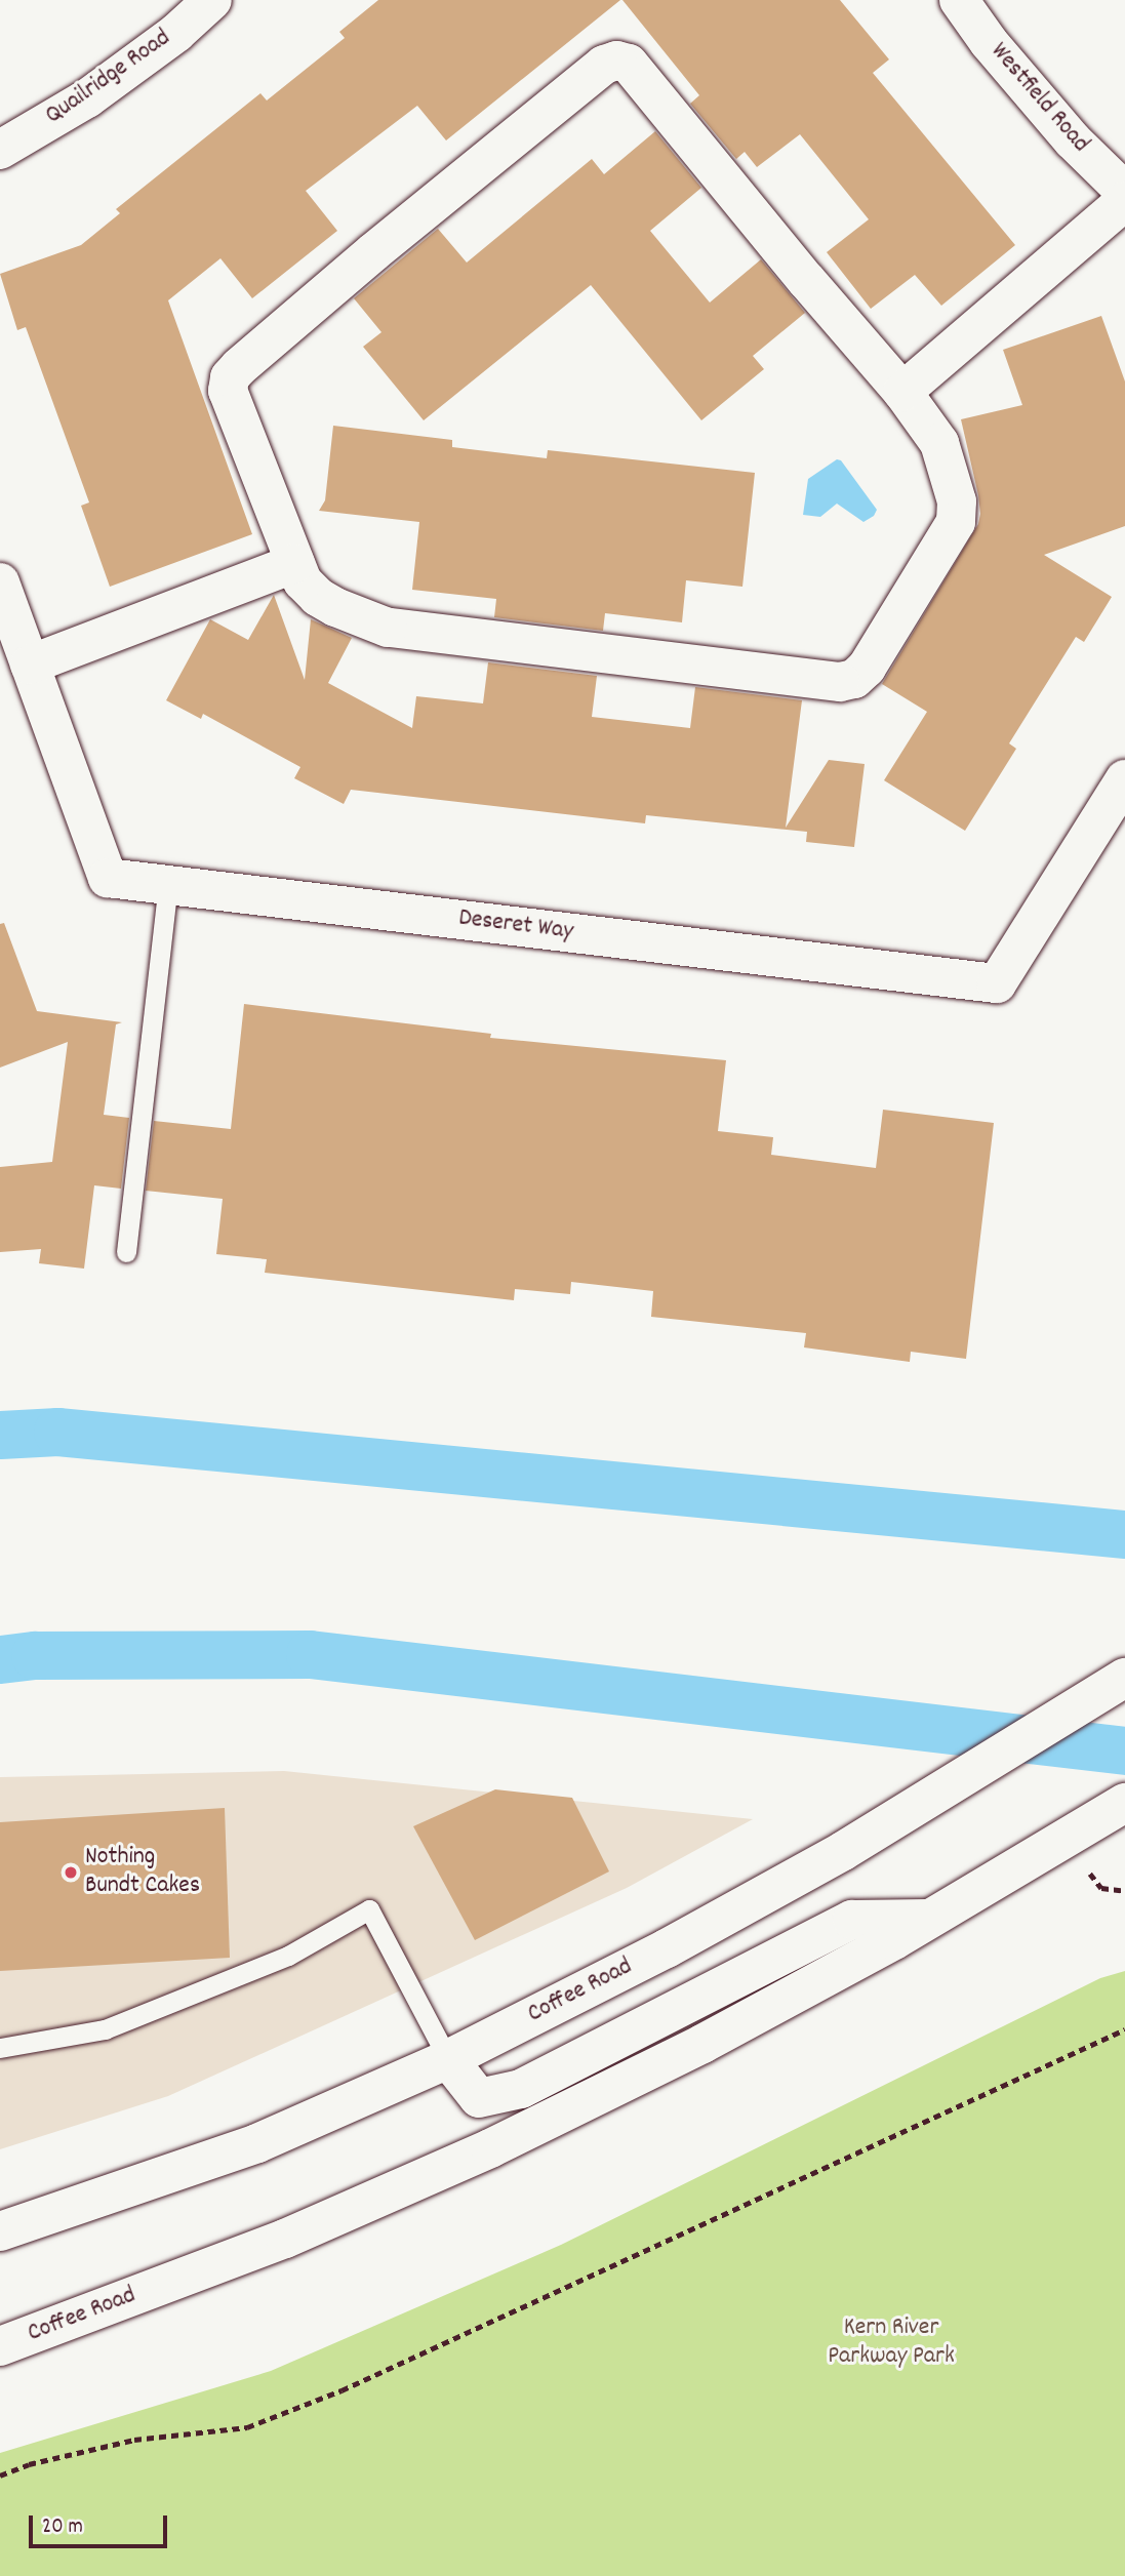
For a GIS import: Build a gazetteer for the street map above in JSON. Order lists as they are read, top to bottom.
{
  "streets": {
    "street": [
      "Quailridge Road",
      "Westfield Road",
      "Deseret Way",
      "Coffee Road"
    ]
  },
  "parks": ["Kern River Parkway Park"],
  "places": ["Nothing Bundt Cakes"],
  "scale_bar": "20 m"
}
